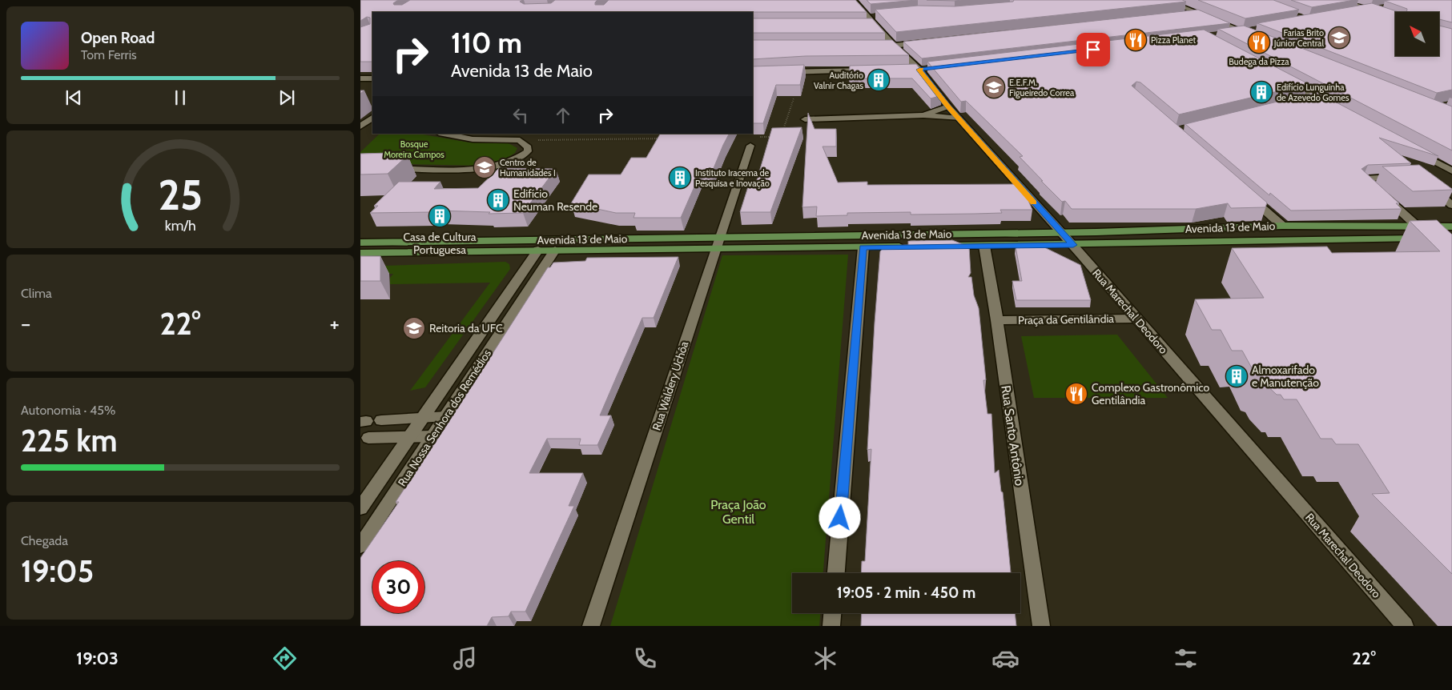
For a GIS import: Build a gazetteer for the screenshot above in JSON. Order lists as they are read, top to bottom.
{
  "streets": {
    "main road": ["Avenida 13 de Maio"],
    "street": [
      "Rua Marechal Deodoro",
      "Praça da Gentilândia",
      "Rua Waldery Uchôa",
      "Rua Nossa Senhora dos Remédios",
      "Rua Santo Antônio"
    ]
  },
  "crossings": [
    ["Avenida 13 de Maio", "Rua Marechal Deodoro"],
    ["Avenida 13 de Maio", "Rua Waldery Uchôa"],
    ["Avenida 13 de Maio", "Rua Nossa Senhora dos Remédios"],
    ["Avenida 13 de Maio", "Rua Santo Antônio"],
    ["Rua Marechal Deodoro", "Praça da Gentilândia"],
    ["Praça da Gentilândia", "Rua Santo Antônio"]
  ],
  "parks": ["Bosque Moreira Campos", "Praça João Gentil"],
  "places": {
    "school or university": [
      "Farias Brito Júnior Central",
      "E.E.F.M. Figueiredo Correa",
      "Centro de Humanidades I",
      "Reitoria da UFC"
    ],
    "restaurant": ["Pizza Planet", "Budega da Pizza", "Complexo Gastronômico Gentilândia"],
    "building": [
      "Auditório Valnir Chagas",
      "Edifício Lunguinha de Azevedo Gomes",
      "Instituto Iracema de Pesquisa e Inovação",
      "Edifício Neuman Resende",
      "Casa de Cultura Portuguesa",
      "Almoxarifado e Manutenção"
    ]
  },
  "north": "top left",
  "page": {
    "turn": ["110 m", "Avenida 13 de Maio"],
    "song": ["Open Road", "Tom Ferris"],
    "tile": [
      "Clima",
      ["Autonomia · 45%", "225 km"],
      ["Chegada", "19:05"]
    ],
    "heat": ["−", "22°", "+"],
    "limit": "30",
    "trip": "19:05 · 2 min · 450 m",
    "tabs": ["19:03", "22°"],
    "gauge": ["25", "km/h"]
  }
}
